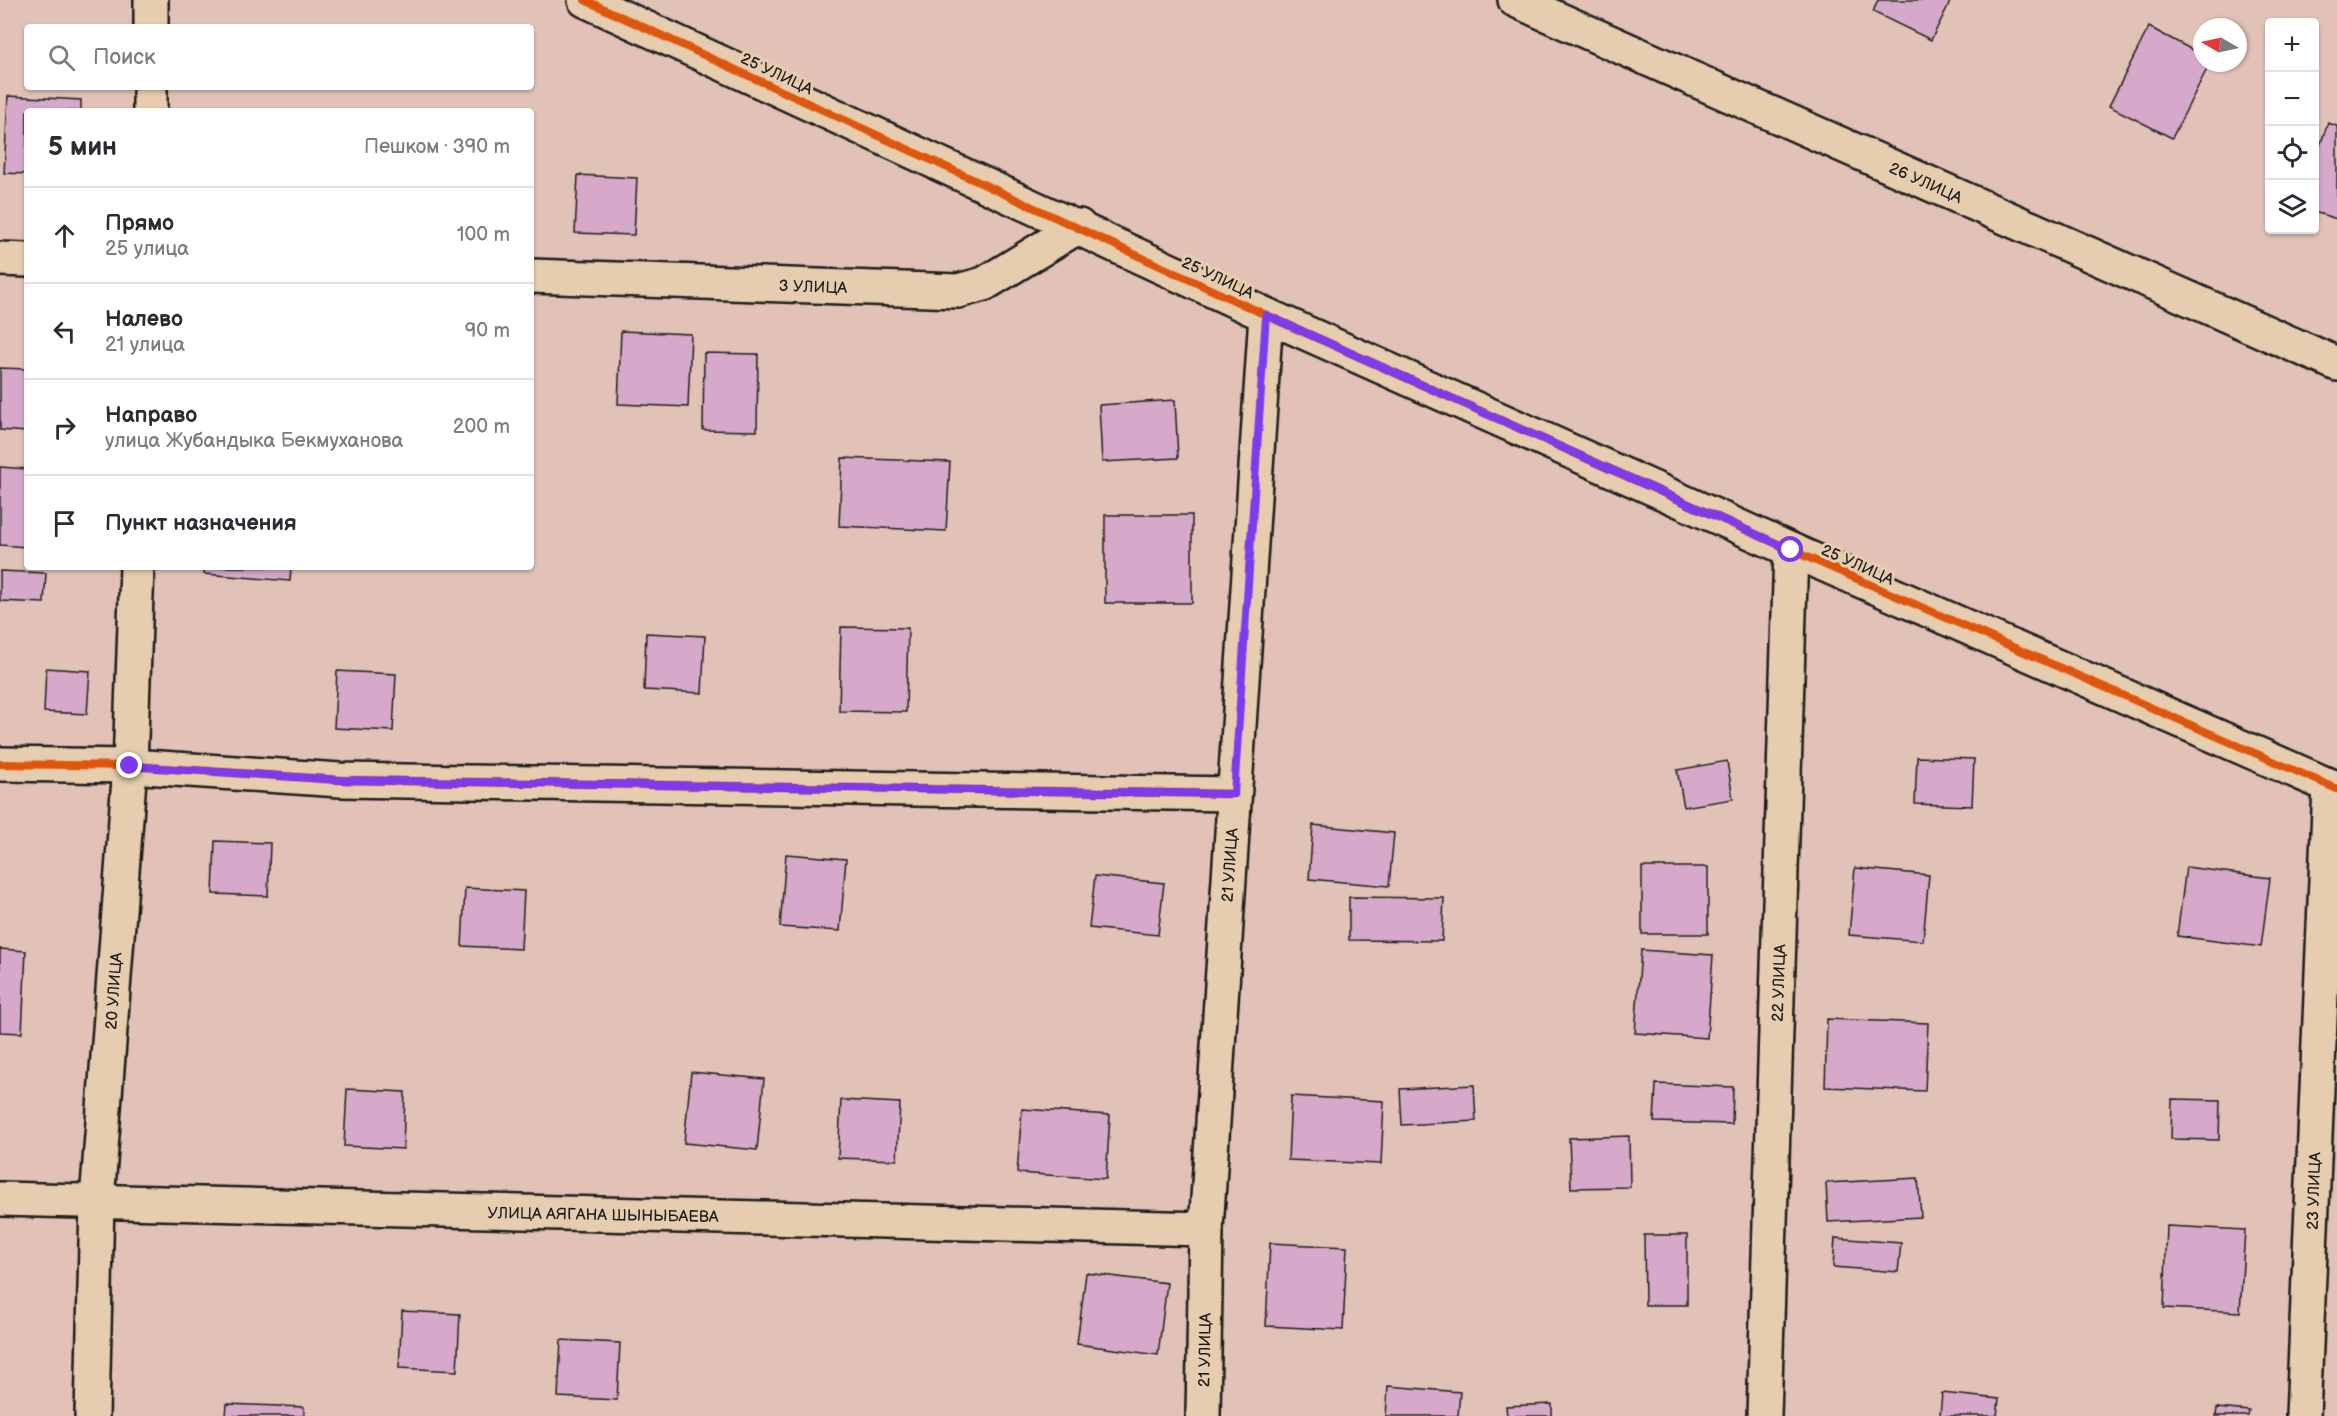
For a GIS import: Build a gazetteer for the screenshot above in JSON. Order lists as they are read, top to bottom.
{
  "streets": {
    "street": [
      "25 УЛИЦА",
      "26 УЛИЦА",
      "3 УЛИЦА",
      "21 УЛИЦА",
      "22 УЛИЦА",
      "20 УЛИЦА",
      "23 УЛИЦА",
      "УЛИЦА АЯГАНА ШЫНЫБАЕВА"
    ]
  },
  "crossings": [
    ["25 УЛИЦА", "3 УЛИЦА"],
    ["25 УЛИЦА", "21 УЛИЦА"],
    ["25 УЛИЦА", "22 УЛИЦА"],
    ["25 УЛИЦА", "23 УЛИЦА"],
    ["21 УЛИЦА", "УЛИЦА АЯГАНА ШЫНЫБАЕВА"],
    ["20 УЛИЦА", "УЛИЦА АЯГАНА ШЫНЫБАЕВА"]
  ],
  "north": "left",
  "page": {
    "map_buttons": ["+", "−"],
    "search": "Поиск",
    "heading": ["5 мин", "Пешком · 390 m"],
    "list": [
      ["Прямо", "25 улица", "100 m"],
      ["Налево", "21 улица", "90 m"],
      ["Направо", "улица Жубандыка Бекмуханова", "200 m"],
      "Пункт назначения"
    ]
  }
}
